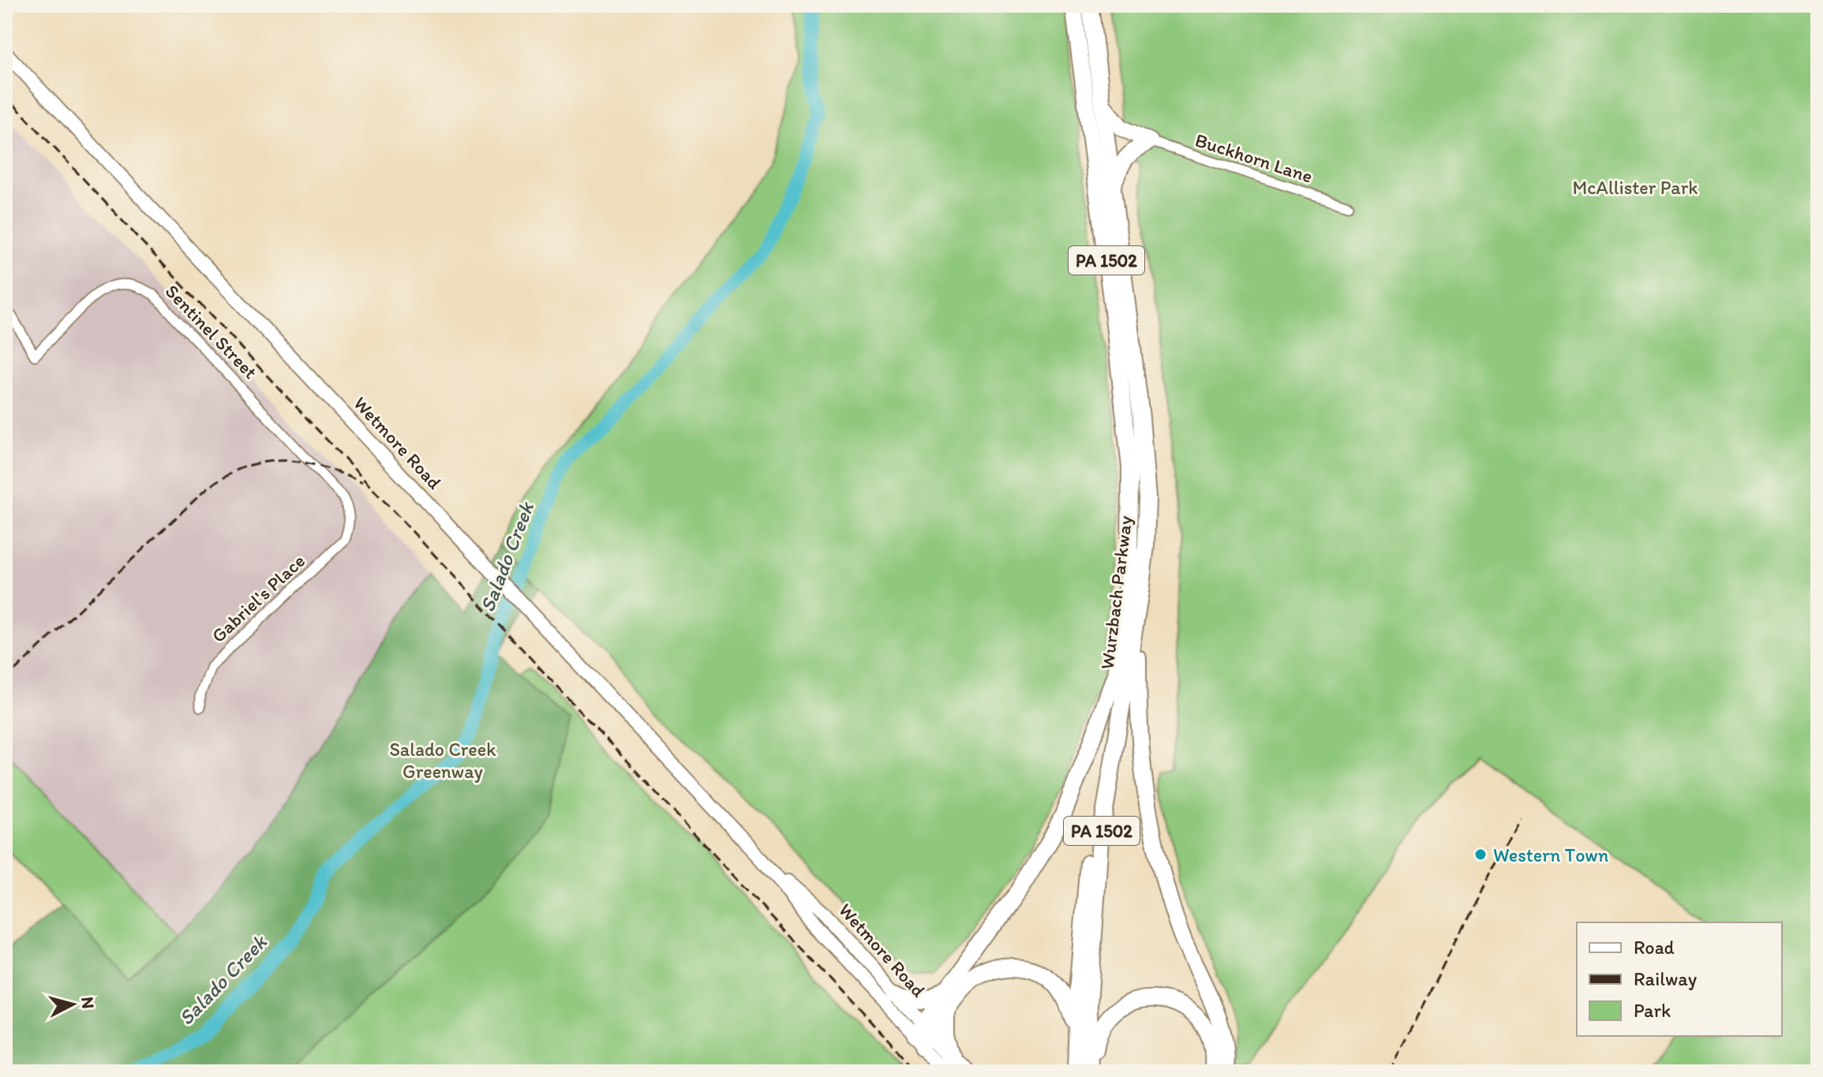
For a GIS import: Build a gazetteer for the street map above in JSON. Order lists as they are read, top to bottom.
{
  "streets": {
    "highway": ["PA 1502", "Wurzbach Parkway"],
    "main road": ["Wetmore Road"],
    "street": ["Buckhorn Lane", "Sentinel Street", "Gabriel's Place"]
  },
  "crossings": [
    ["Sentinel Street", "Gabriel's Place"]
  ],
  "water": ["Salado Creek"],
  "parks": ["McAllister Park", "Salado Creek Greenway"],
  "places": ["Western Town"],
  "legend": ["Road", "Railway", "Park"],
  "north": "right"
}
